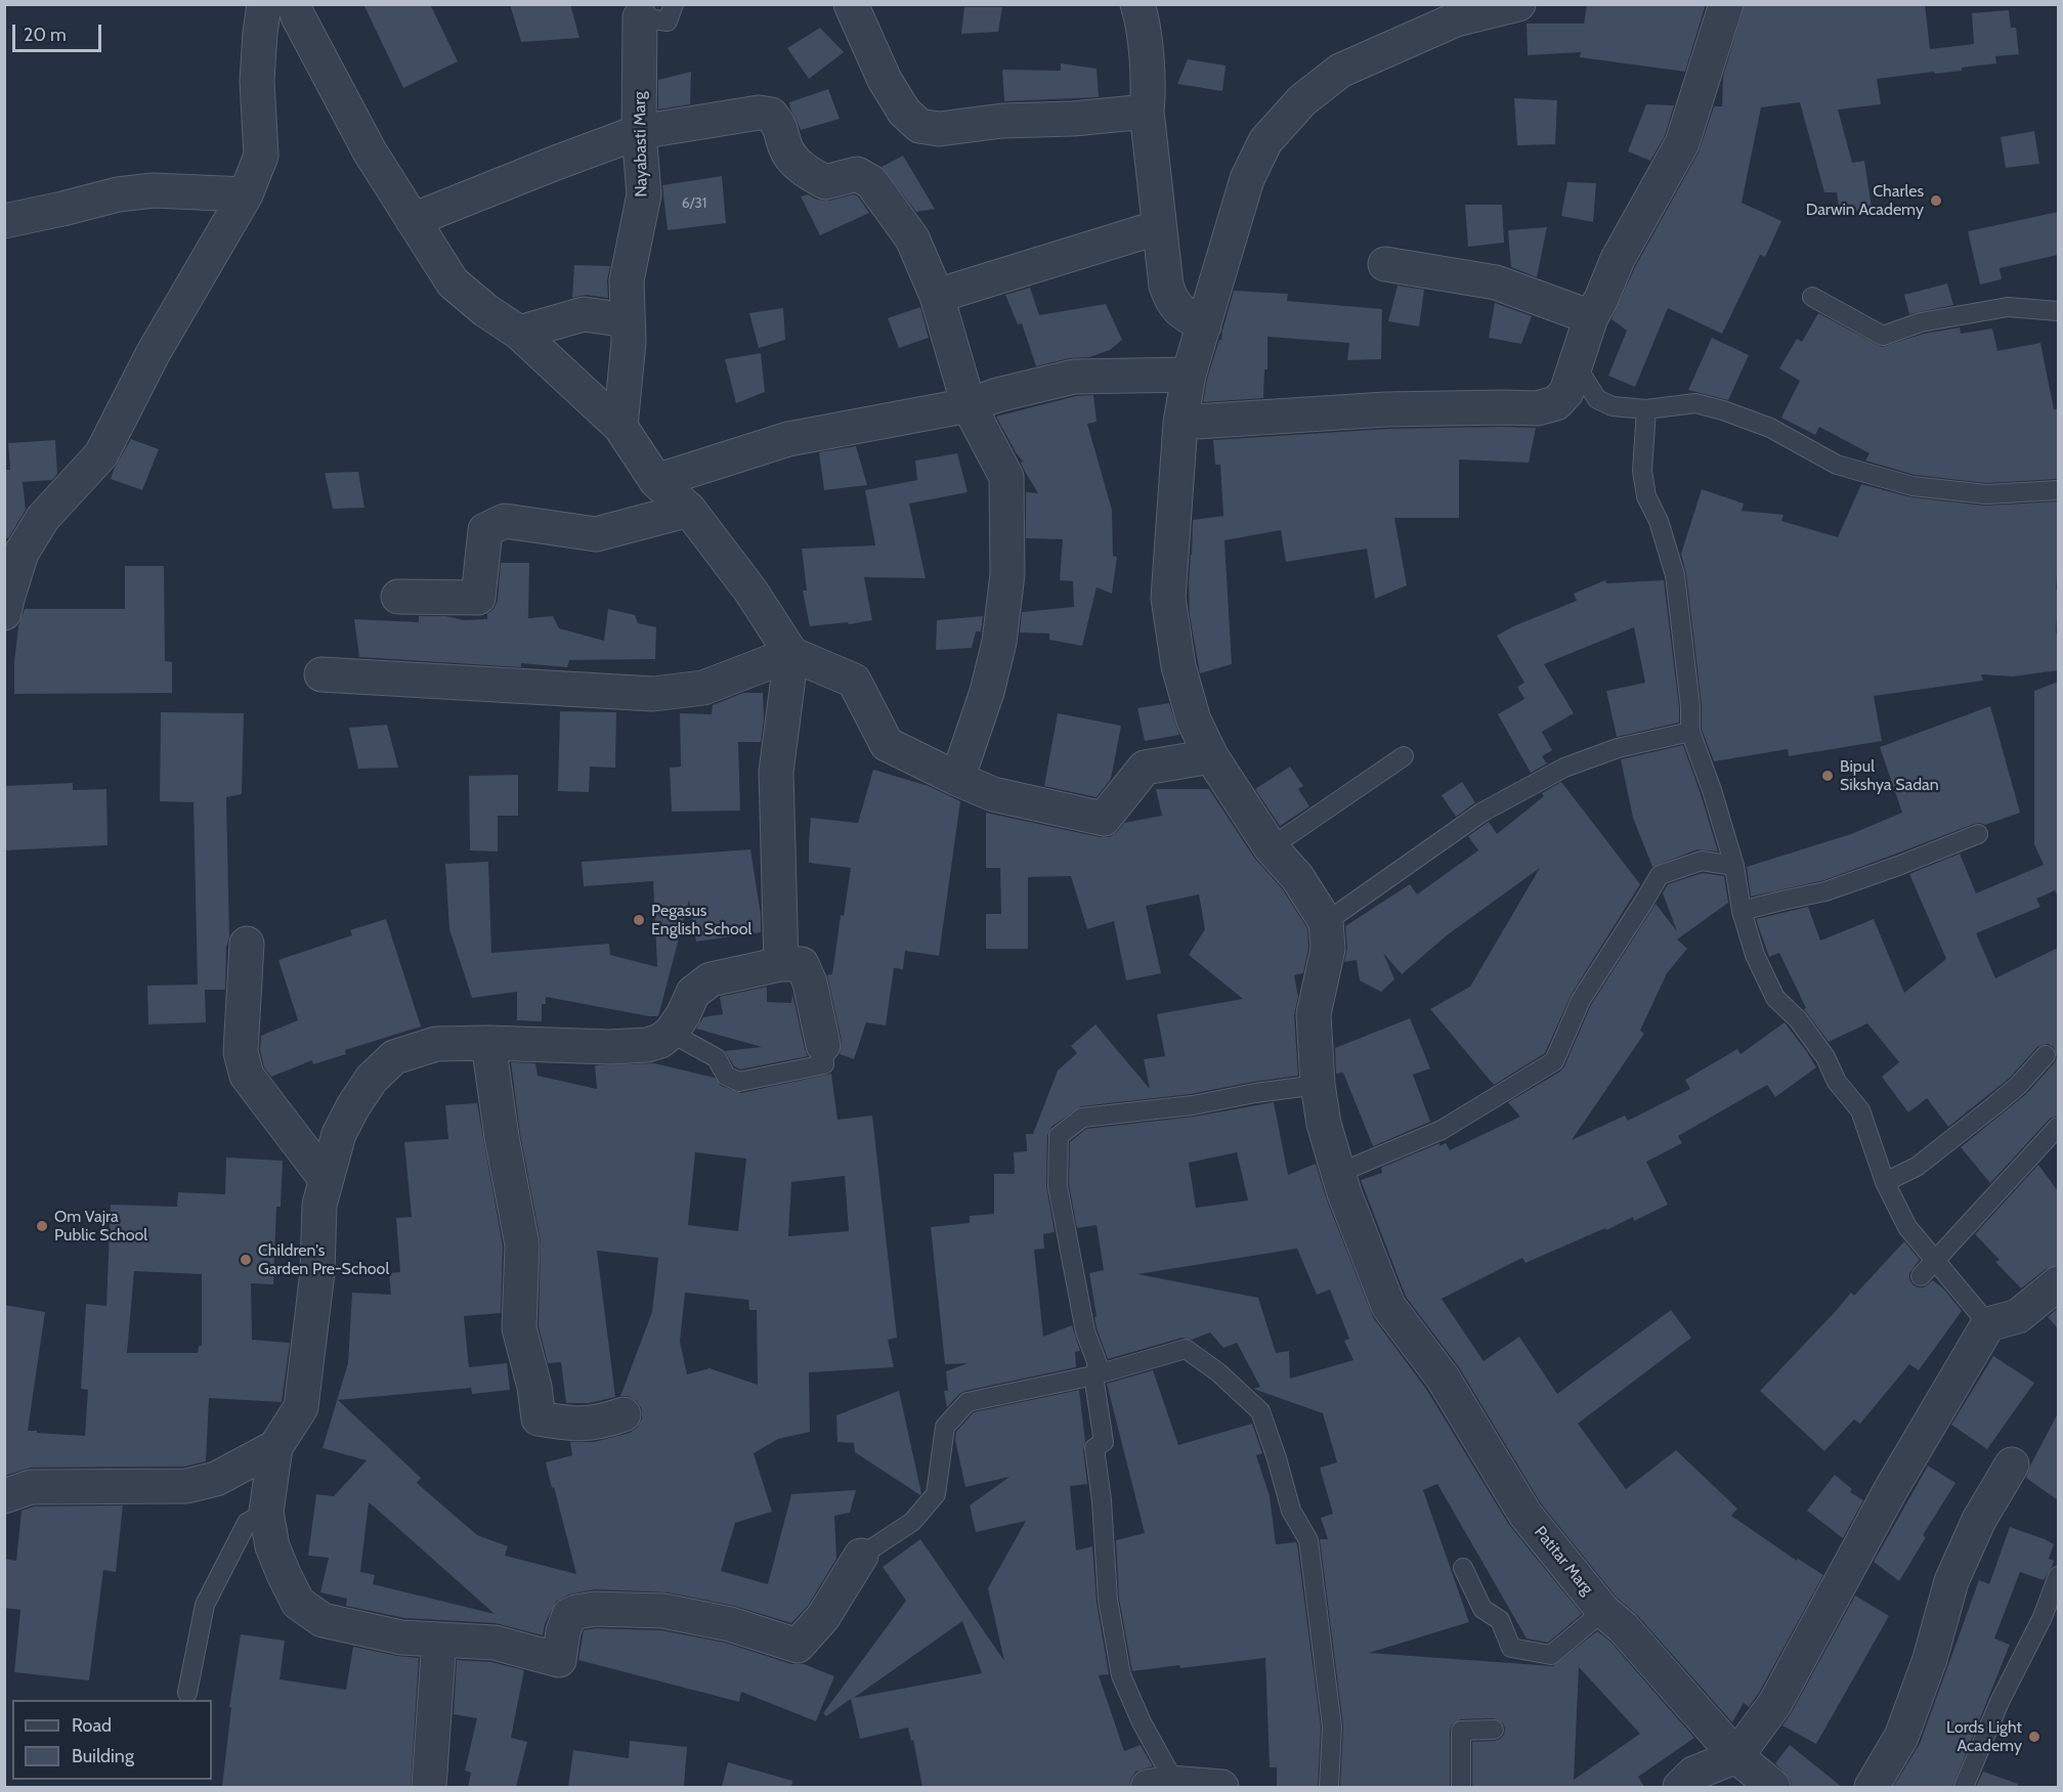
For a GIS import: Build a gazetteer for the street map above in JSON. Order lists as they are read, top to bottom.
{
  "streets": {
    "street": ["Nayabasti Marg", "Patitar Marg"]
  },
  "places": [
    "Charles Darwin Academy",
    "Bipul Sikshya Sadan",
    "Pegasus English School",
    "Om Vajra Public School",
    "Children's Garden Pre-School",
    "Lords Light Academy"
  ],
  "house_numbers": ["6/31"],
  "legend": ["Road", "Building"],
  "scale_bar": "20 m"
}
